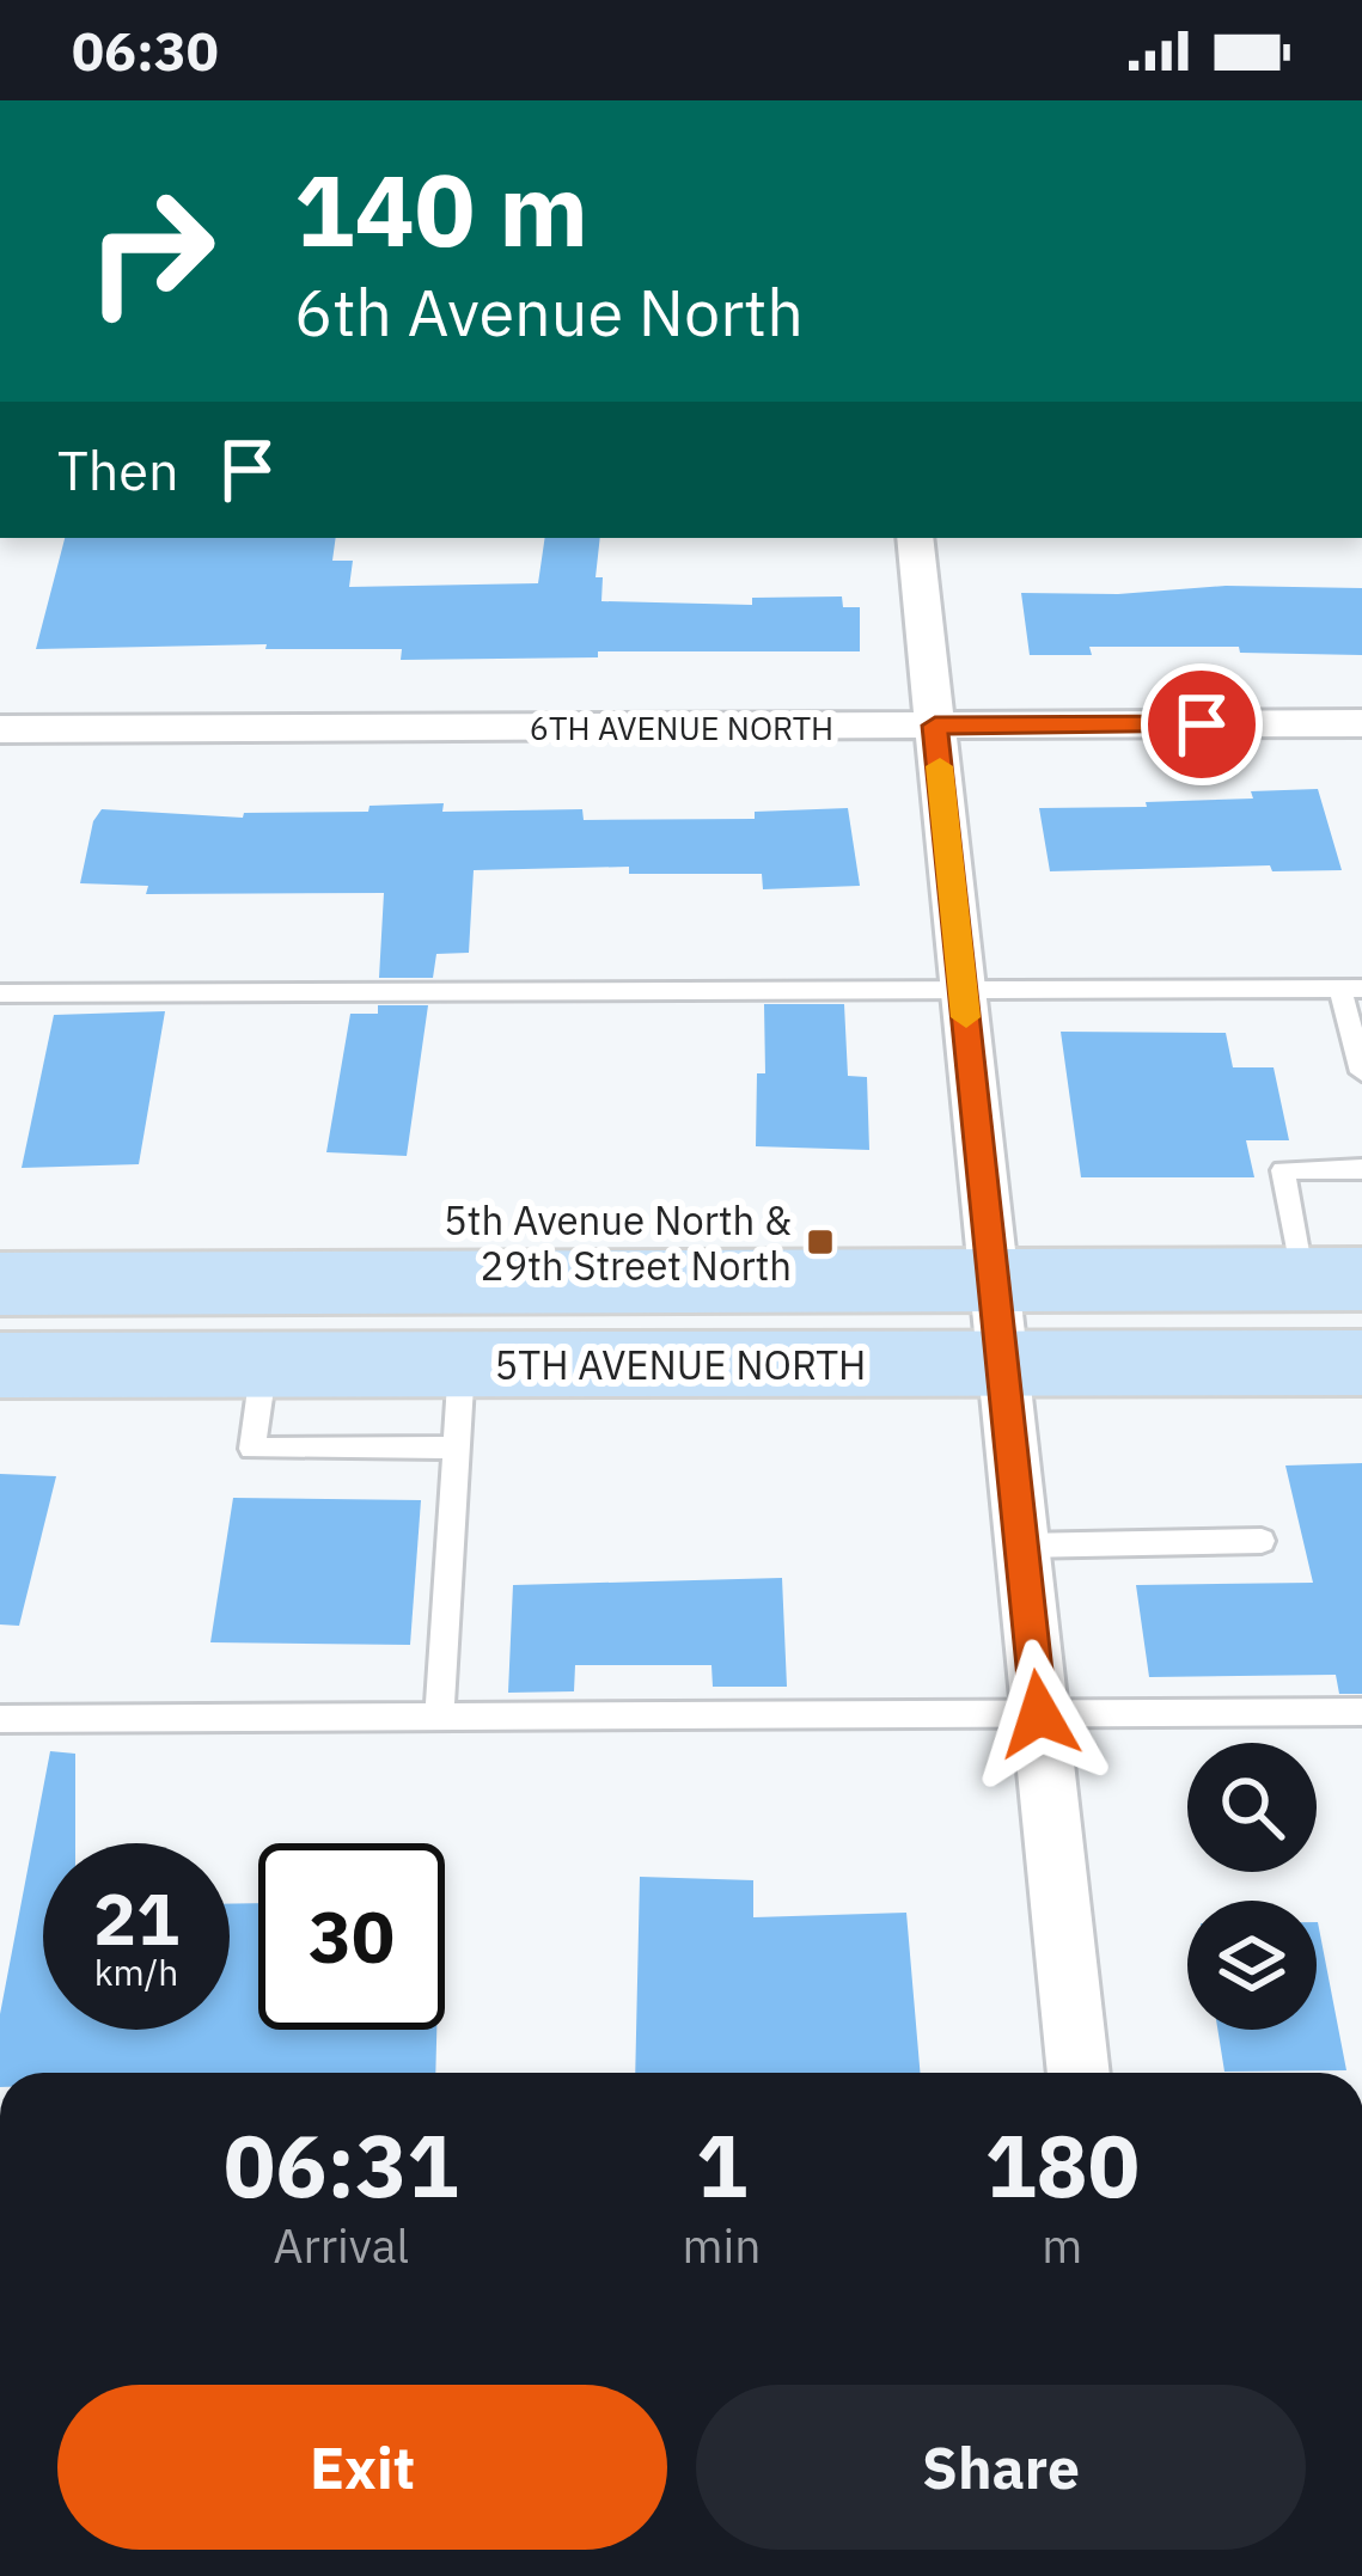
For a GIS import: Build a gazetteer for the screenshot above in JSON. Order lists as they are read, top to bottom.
{
  "streets": {
    "main road": ["5TH AVENUE NORTH"],
    "street": ["6TH AVENUE NORTH"]
  },
  "places": {
    "transit": ["5th Avenue North & 29th Street North"]
  },
  "page": {
    "status": "06:30",
    "turn": ["140 m", "6th Avenue North"],
    "then": "Then",
    "speed": "21 km/h",
    "limit": "30",
    "eta": [
      "06:31",
      "Arrival",
      "1",
      "min",
      "180",
      "m"
    ],
    "buttons": ["Exit", "Share"]
  }
}
